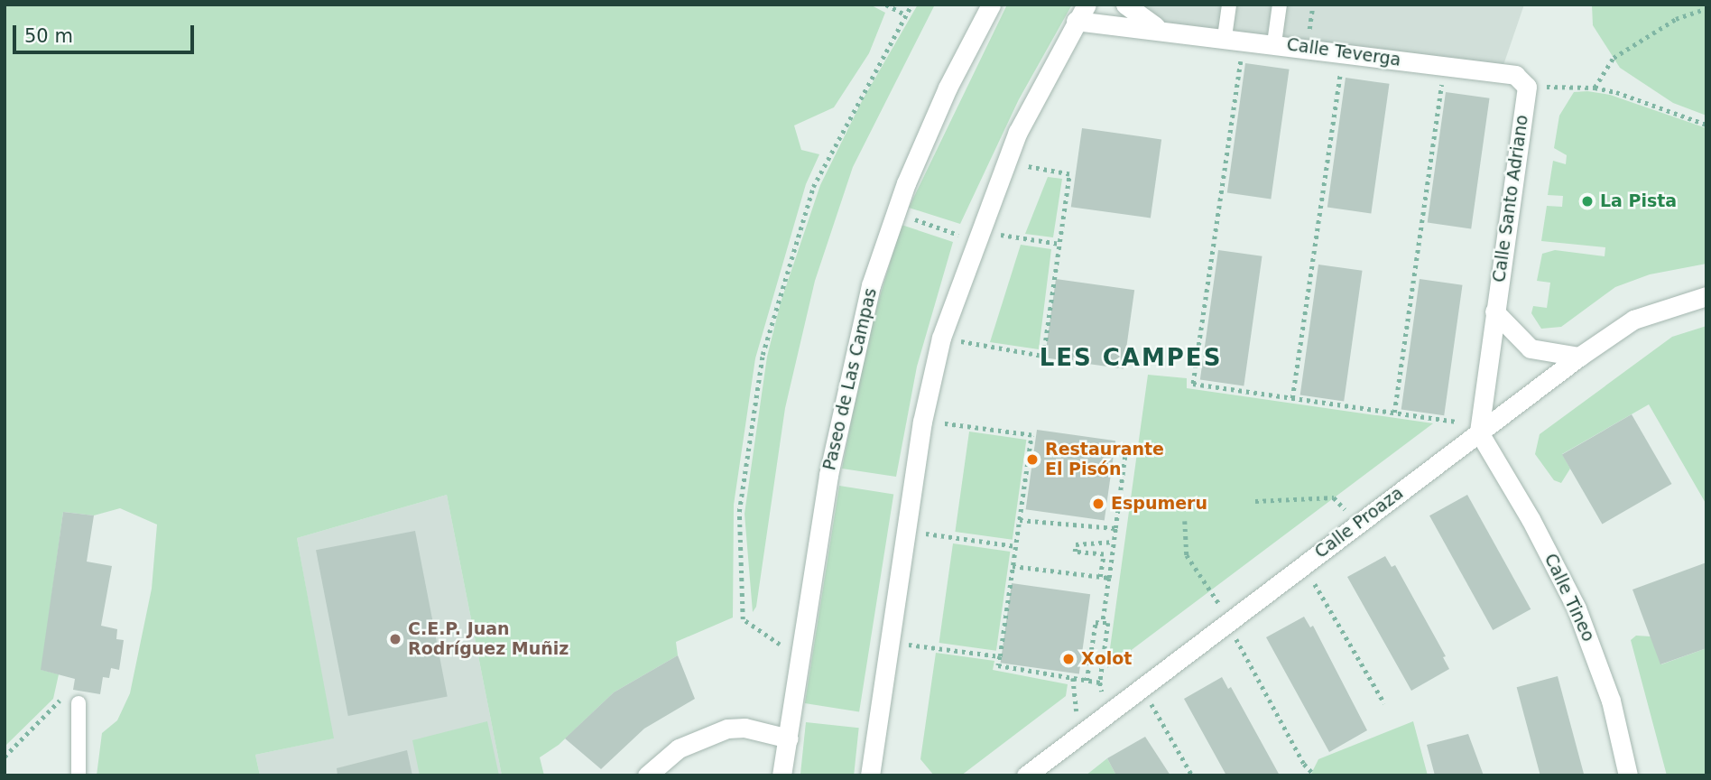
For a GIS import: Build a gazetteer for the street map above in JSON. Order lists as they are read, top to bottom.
{
  "streets": {
    "street": [
      "Calle Teverga",
      "Calle Santo Adriano",
      "Paseo de Las Campas",
      "Calle Proaza",
      "Calle Tineo"
    ]
  },
  "crossings": [
    ["Calle Teverga", "Calle Santo Adriano"],
    ["Calle Santo Adriano", "Calle Proaza"],
    ["Calle Santo Adriano", "Calle Tineo"],
    ["Calle Proaza", "Calle Tineo"]
  ],
  "districts": ["LES CAMPES"],
  "places": [
    "La Pista",
    "Restaurante El Pisón",
    "Espumeru",
    "C.E.P. Juan Rodríguez Muñiz",
    "Xolot"
  ],
  "scale_bar": "50 m"
}
